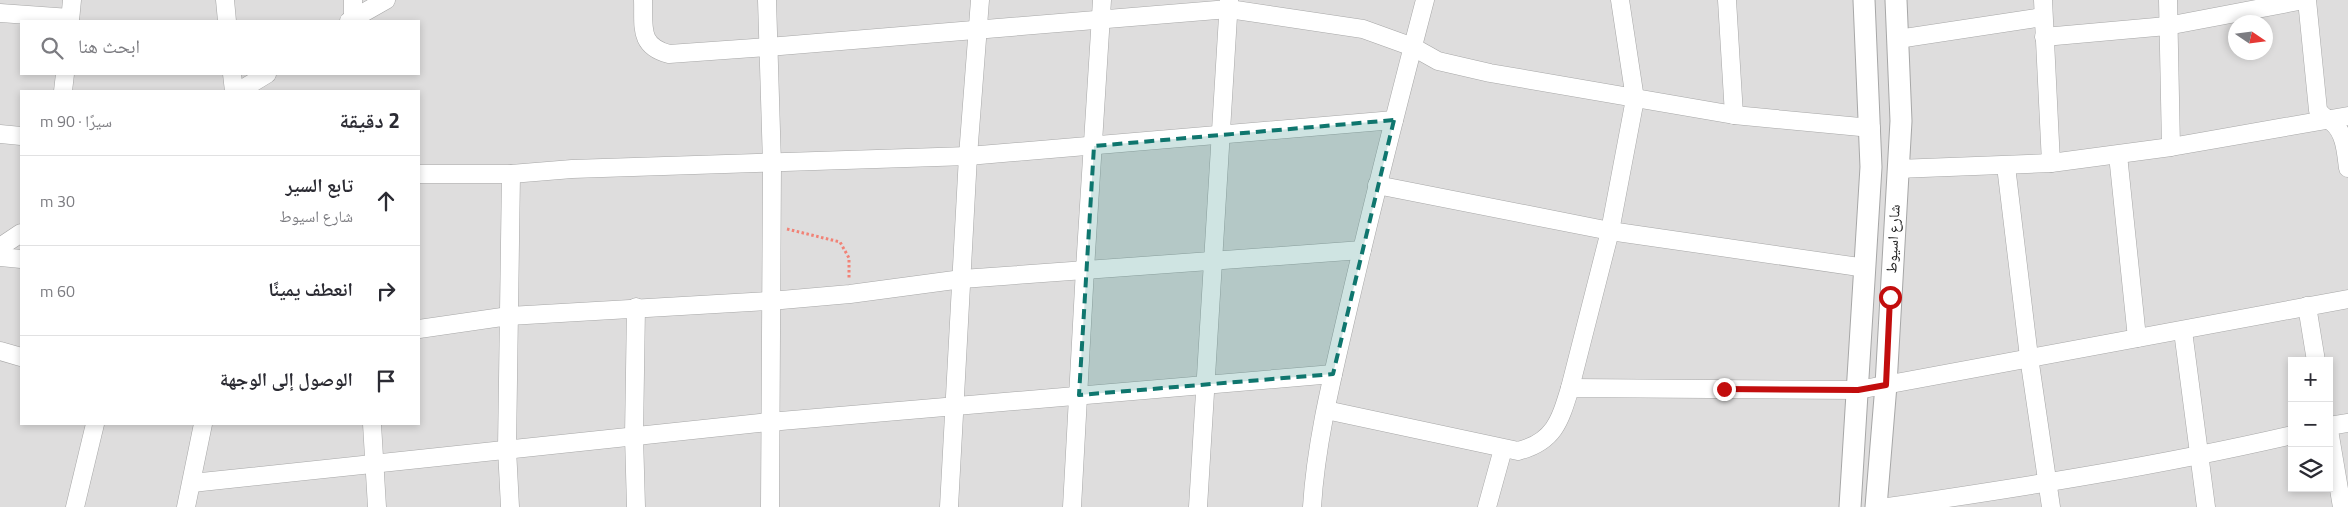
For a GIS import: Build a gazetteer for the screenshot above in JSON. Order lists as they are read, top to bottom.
{
  "streets": {
    "street": ["شارع اسيوط"]
  },
  "north": "right",
  "page": {
    "search": "ابحث هنا",
    "heading": ["2 دقيقة", "سيرًا · 90 m"],
    "list": [
      ["تابع السير", "شارع اسيوط", "30 m"],
      ["انعطف يمينًا", "60 m"],
      "الوصول إلى الوجهة"
    ],
    "map_buttons": ["+", "−"]
  }
}
